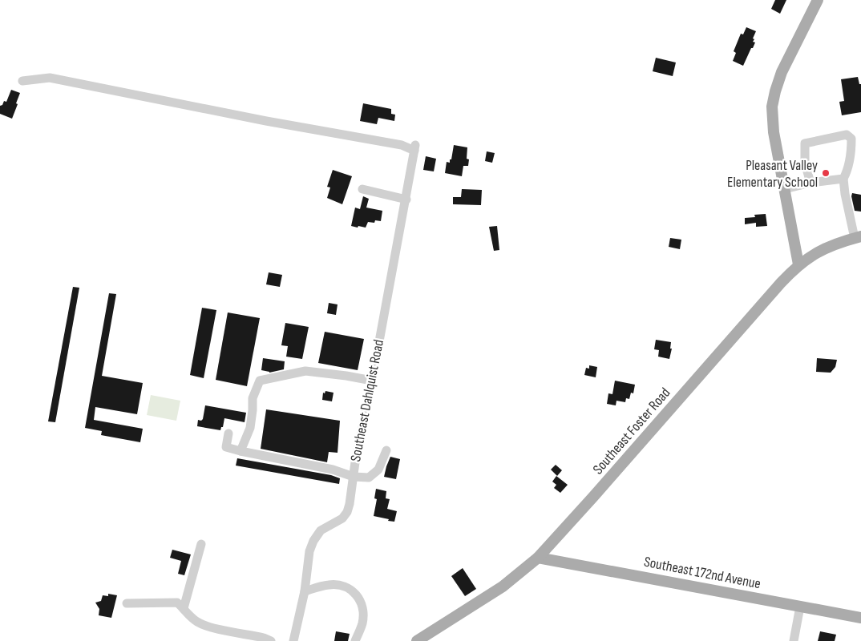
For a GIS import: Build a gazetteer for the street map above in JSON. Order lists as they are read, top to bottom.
{
  "streets": {
    "main road": ["Southeast Foster Road", "Southeast 172nd Avenue"],
    "street": ["Southeast Dahlquist Road"]
  },
  "crossings": [
    ["Southeast Foster Road", "Southeast 172nd Avenue"]
  ],
  "places": ["Pleasant Valley Elementary School"]
}
